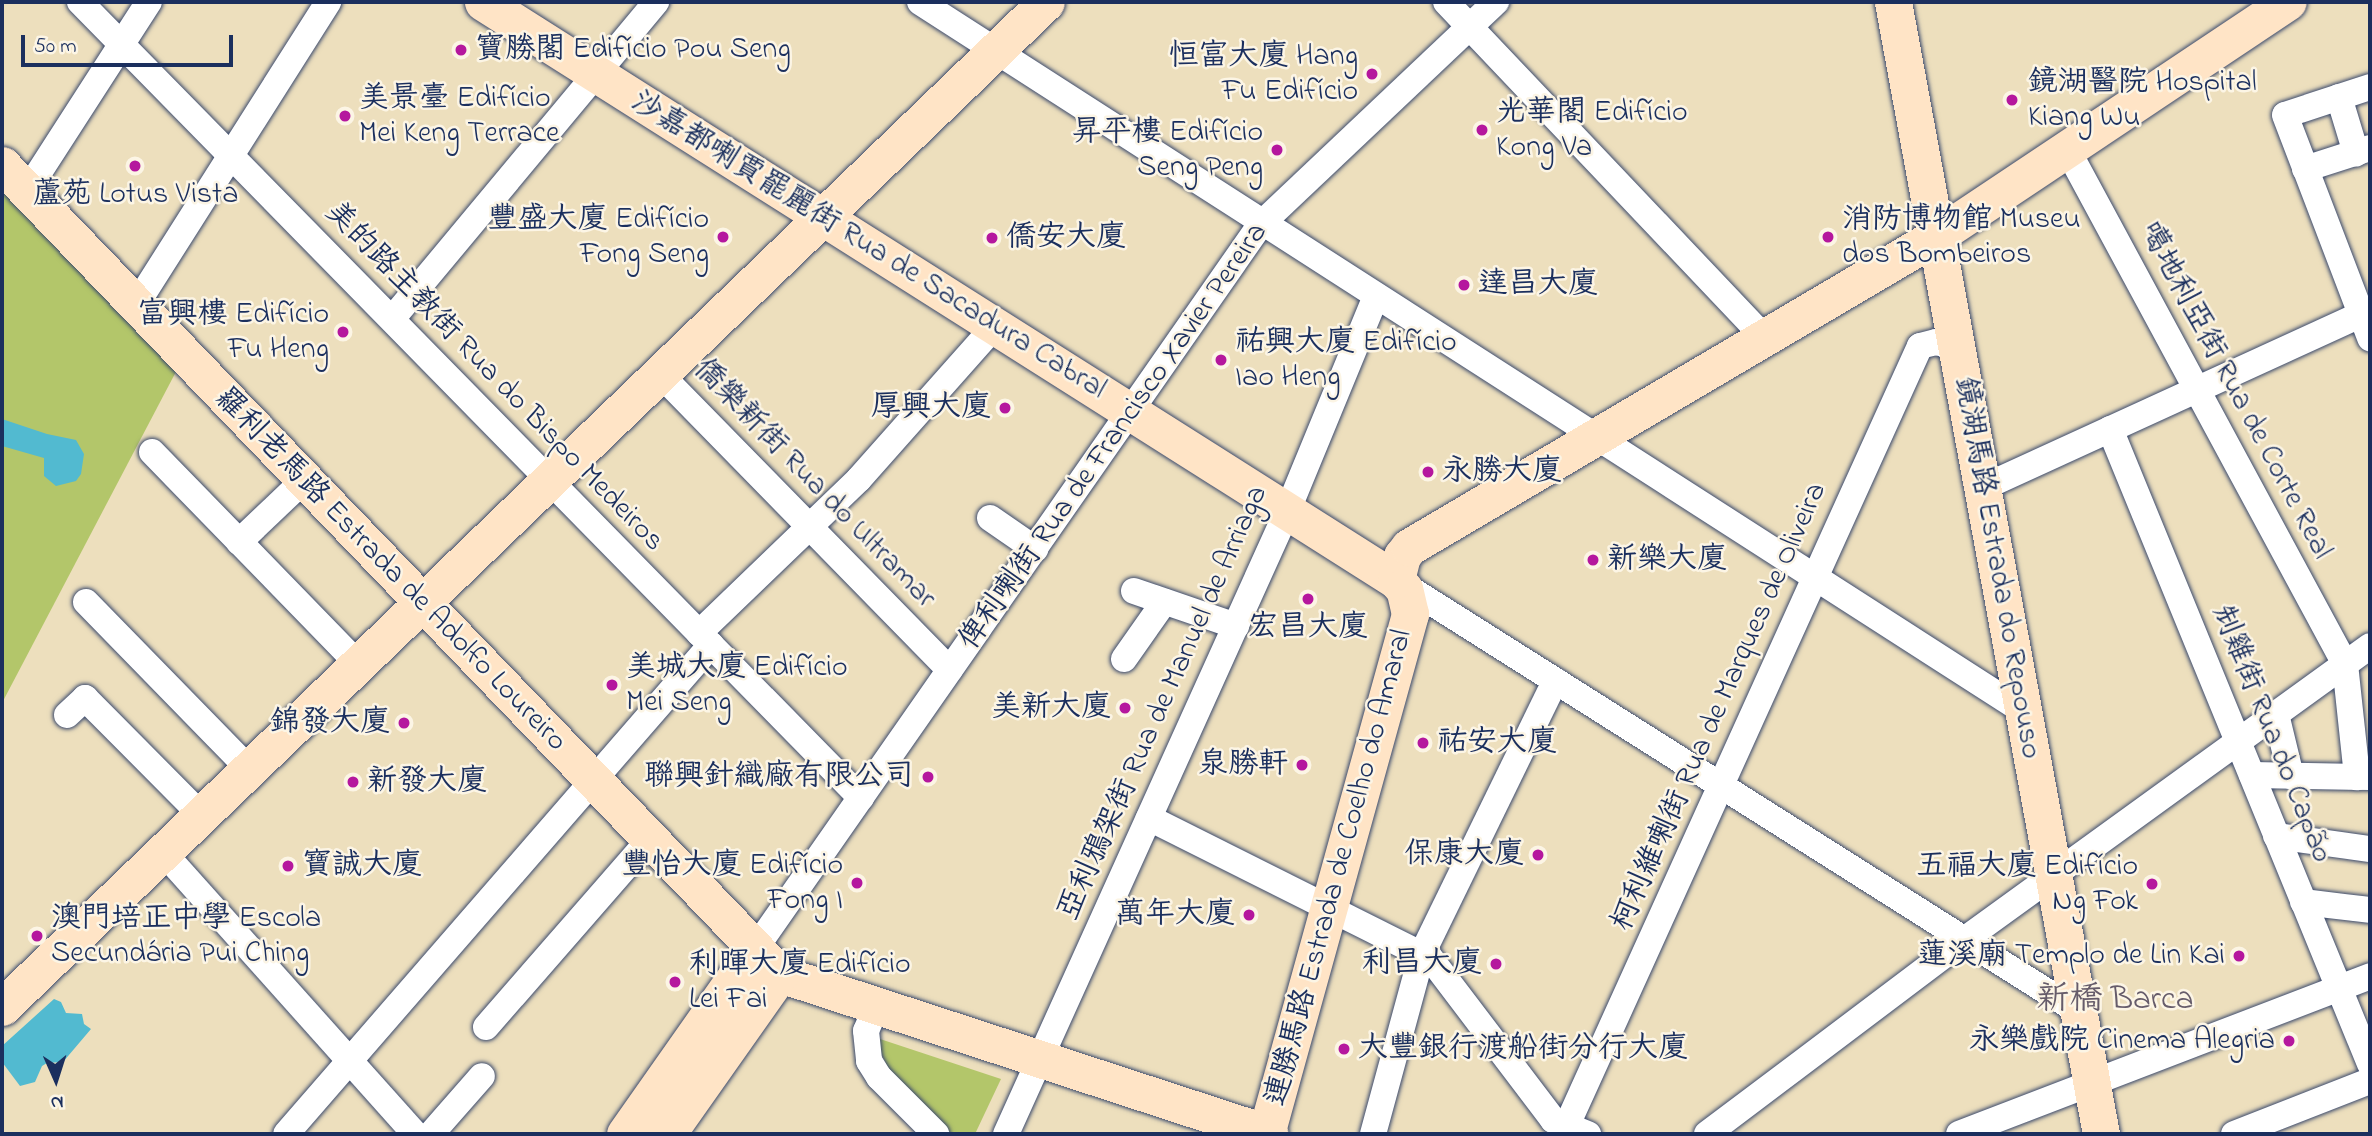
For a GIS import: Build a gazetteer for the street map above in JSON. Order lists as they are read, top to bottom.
{
  "streets": {
    "street": [
      "沙嘉都喇賈罷麗街 Rua de Sacadura Cabral",
      "美的路主教街 Rua do Bispo Medeiros",
      "噶地利亞街 Rua de Corte Real",
      "俾利喇街 Rua de Francisco Xavier Pereira",
      "僑樂新街 Rua do Ultramar",
      "鏡湖馬路 Estrada do Repouso",
      "羅利老馬路 Estrada de Adolfo Loureiro",
      "亞利鴉架街 Rua de Manuel de Arriaga",
      "柯利維喇街 Rua de Marques de Oliveira",
      "𠜎雞街 Rua do Capão",
      "連勝馬路 Estrada de Coelho do Amaral"
    ]
  },
  "crossings": [
    ["沙嘉都喇賈罷麗街 Rua de Sacadura Cabral", "俾利喇街 Rua de Francisco Xavier Pereira"],
    ["沙嘉都喇賈罷麗街 Rua de Sacadura Cabral", "亞利鴉架街 Rua de Manuel de Arriaga"],
    ["沙嘉都喇賈罷麗街 Rua de Sacadura Cabral", "連勝馬路 Estrada de Coelho do Amaral"],
    ["美的路主教街 Rua do Bispo Medeiros", "俾利喇街 Rua de Francisco Xavier Pereira"],
    ["俾利喇街 Rua de Francisco Xavier Pereira", "僑樂新街 Rua do Ultramar"],
    ["俾利喇街 Rua de Francisco Xavier Pereira", "羅利老馬路 Estrada de Adolfo Loureiro"],
    ["鏡湖馬路 Estrada do Repouso", "柯利維喇街 Rua de Marques de Oliveira"]
  ],
  "districts": ["新橋 Barca"],
  "places": [
    "寶勝閣 Edifício Pou Seng",
    "恒富大廈 Hang Fu Edifício",
    "鏡湖醫院 Hospital Kiang Wu",
    "美景臺 Edifício Mei Keng Terrace",
    "光華閣 Edifício Kong Va",
    "昇平樓 Edifício Seng Peng",
    "蘆苑 Lotus Vista",
    "豐盛大廈 Edifício Fong Seng",
    "消防博物館 Museu dos Bombeiros",
    "僑安大廈",
    "達昌大廈",
    "富興樓 Edifício Fu Heng",
    "祐興大廈 Edifício Iao Heng",
    "厚興大廈",
    "永勝大廈",
    "新樂大廈",
    "宏昌大廈",
    "美城大廈 Edifício Mei Seng",
    "美新大廈",
    "錦發大廈",
    "祐安大廈",
    "泉勝軒",
    "聯興針織廠有限公司",
    "新發大廈",
    "保康大廈",
    "寶誠大廈",
    "豐怡大廈 Edifício Fong I",
    "五福大廈 Edifício Ng Fok",
    "萬年大廈",
    "澳門培正中學 Escola Secundária Pui Ching",
    "蓮溪廟 Templo de Lin Kai",
    "利昌大廈",
    "利暉大廈 Edifício Lei Fai",
    "永樂戲院 Cinema Alegria",
    "大豐銀行渡船街分行大廈"
  ],
  "scale_bar": "50 m",
  "north": "bottom"
}
